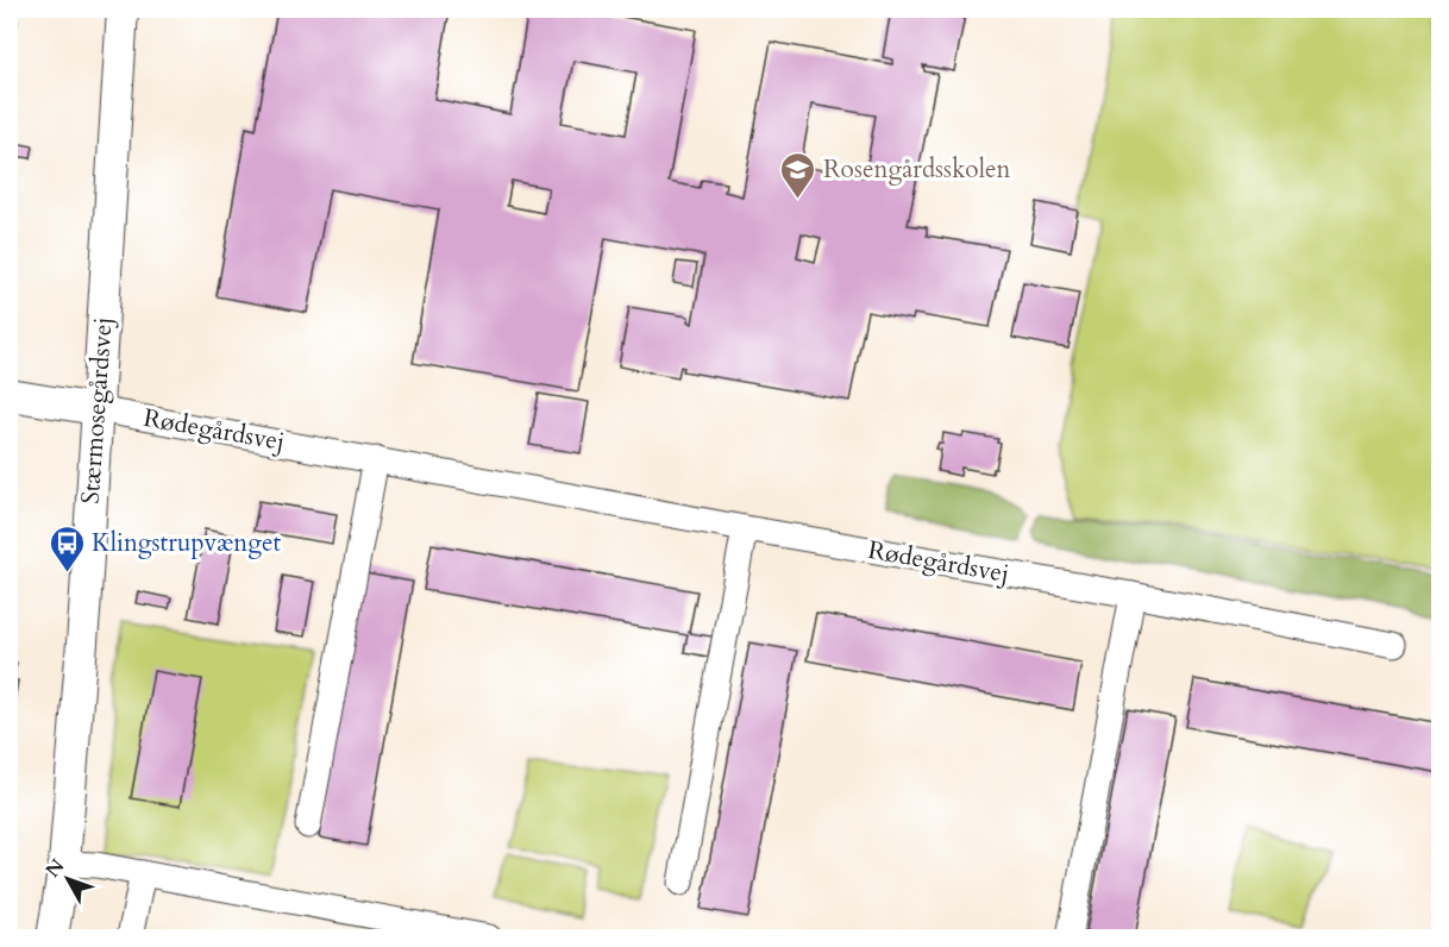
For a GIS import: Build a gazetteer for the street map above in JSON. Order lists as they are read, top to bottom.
{
  "streets": {
    "street": ["Stærmosegårdsvej", "Rødegårdsvej"]
  },
  "crossings": [
    ["Stærmosegårdsvej", "Rødegårdsvej"]
  ],
  "places": {
    "school or university": ["Rosengårdsskolen"],
    "bus stop": ["Klingstrupvænget"]
  },
  "north": "top left"
}
